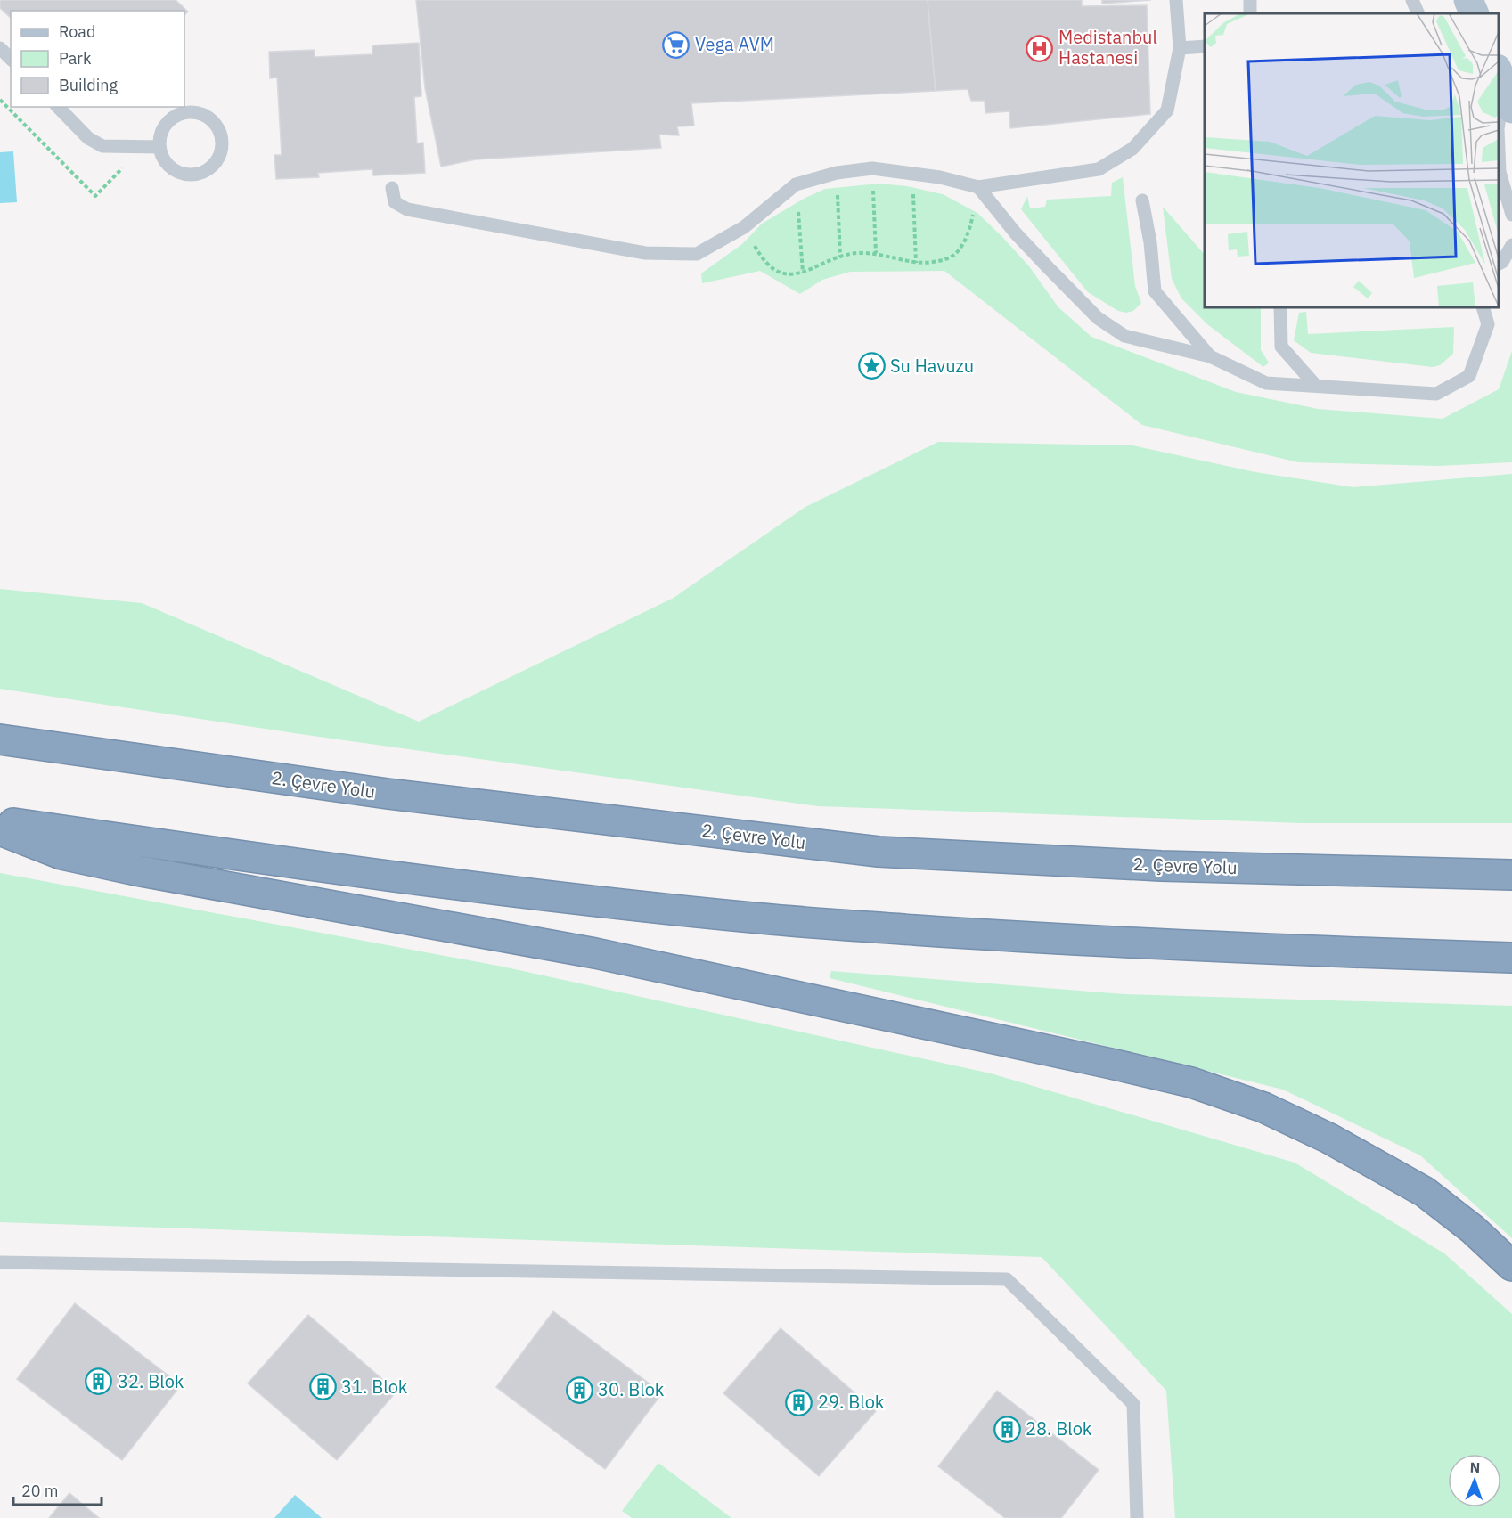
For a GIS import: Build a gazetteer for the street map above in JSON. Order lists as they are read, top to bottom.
{
  "streets": {
    "highway": ["2. Çevre Yolu"]
  },
  "places": {
    "supermarket": ["Vega AVM"],
    "hospital": ["Medistanbul Hastanesi"],
    "place": ["Su Havuzu"],
    "building": [
      "32. Blok",
      "31. Blok",
      "30. Blok",
      "29. Blok",
      "28. Blok"
    ]
  },
  "legend": ["Road", "Park", "Building"],
  "scale_bar": "20 m",
  "north": "top"
}
